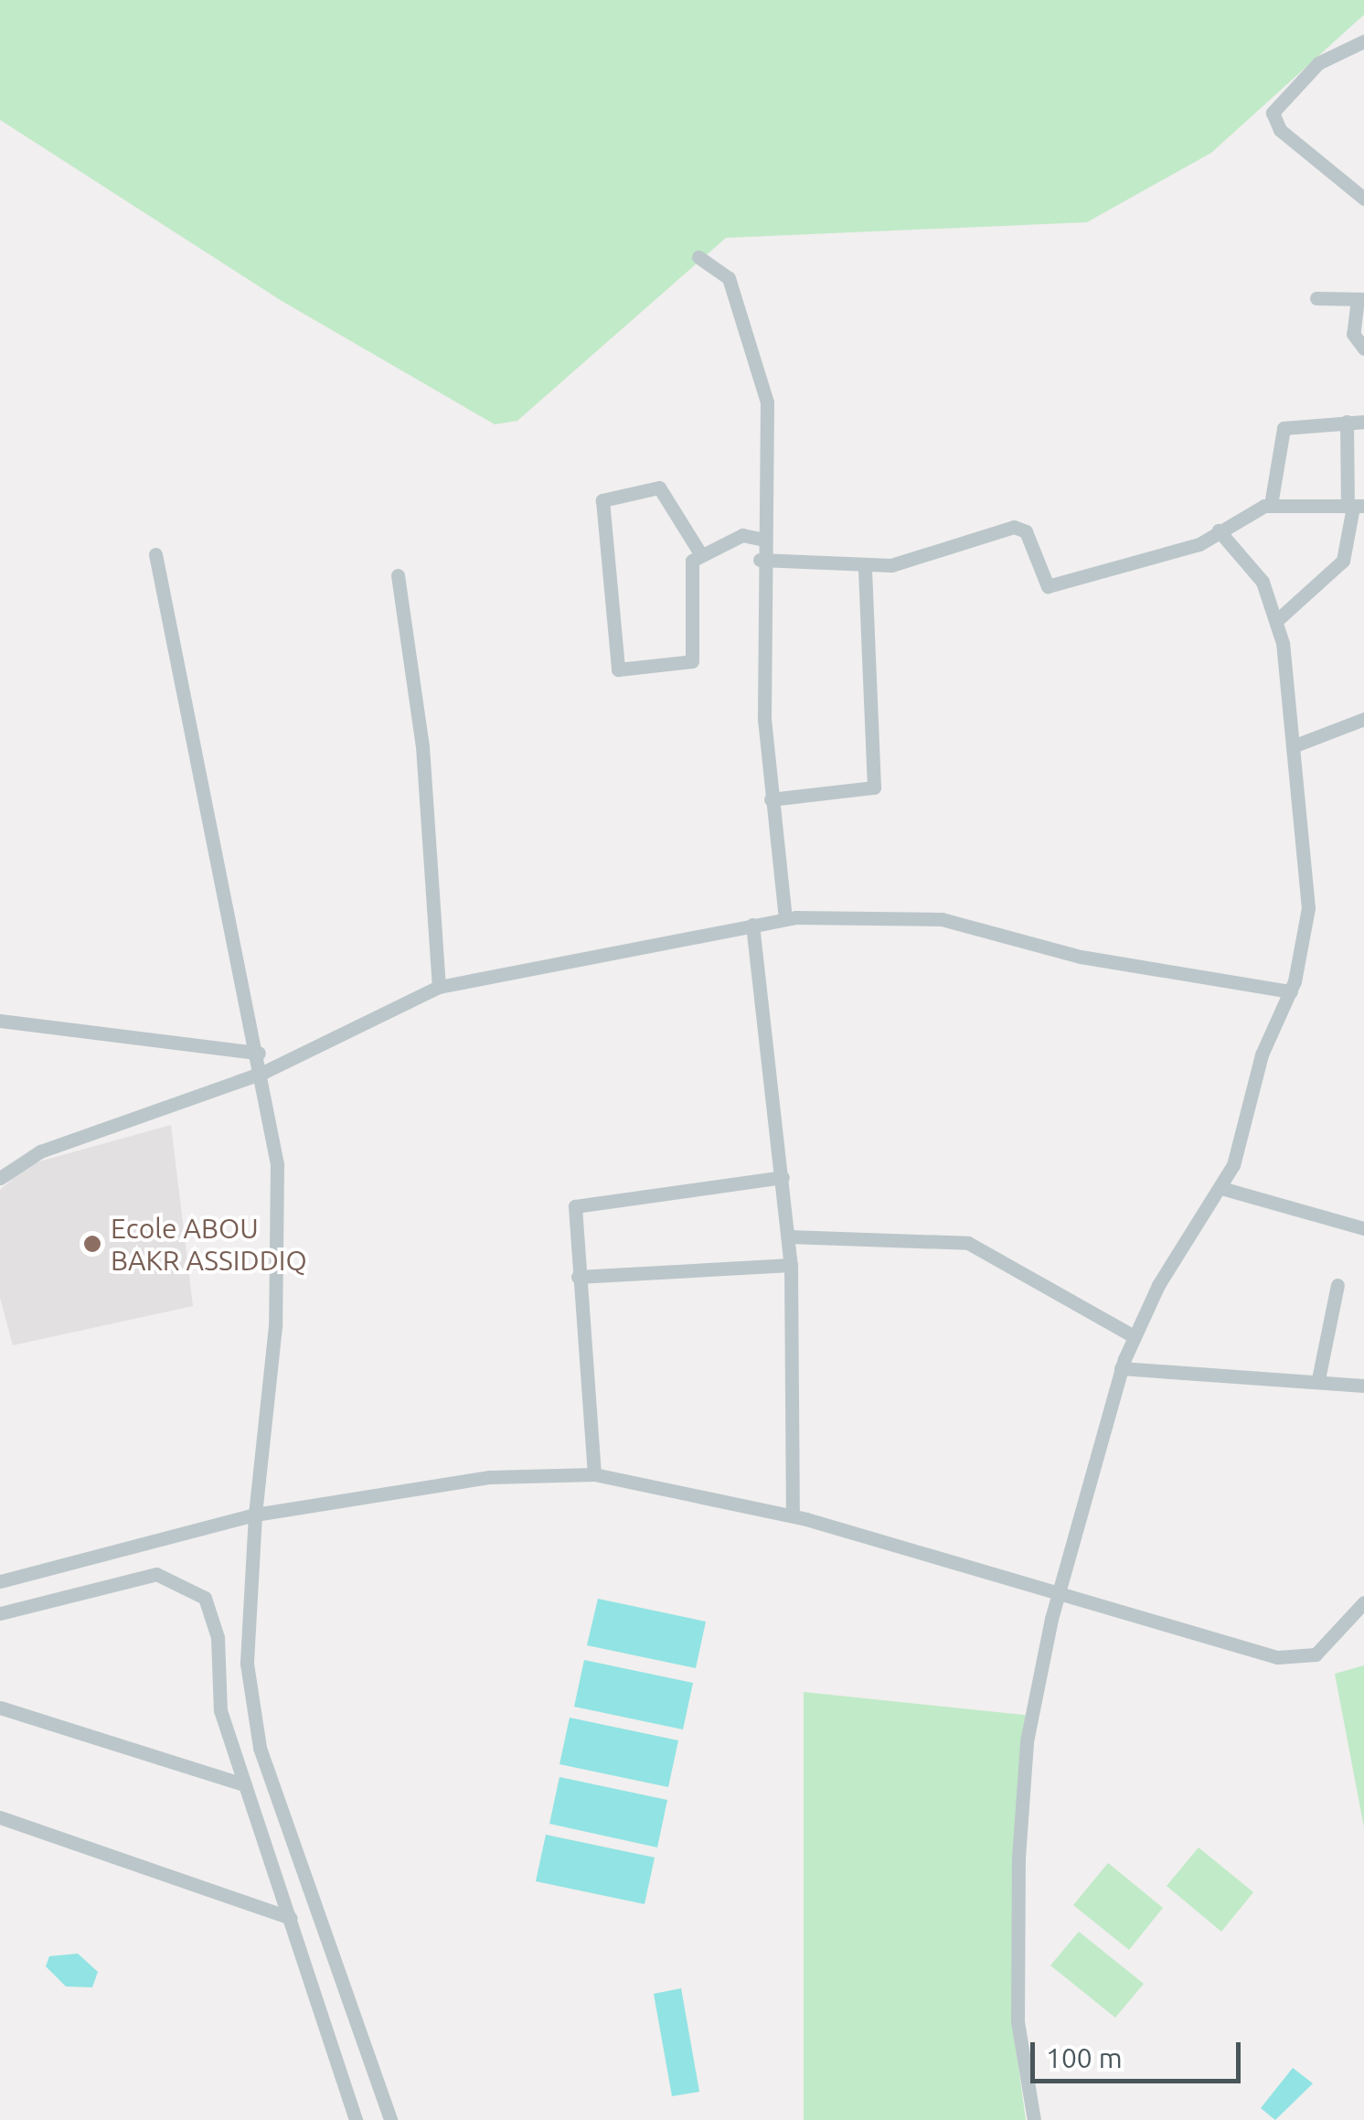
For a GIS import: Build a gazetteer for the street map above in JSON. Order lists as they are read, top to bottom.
{
  "places": ["Ecole ABOU BAKR ASSIDDIQ"],
  "scale_bar": "100 m"
}
